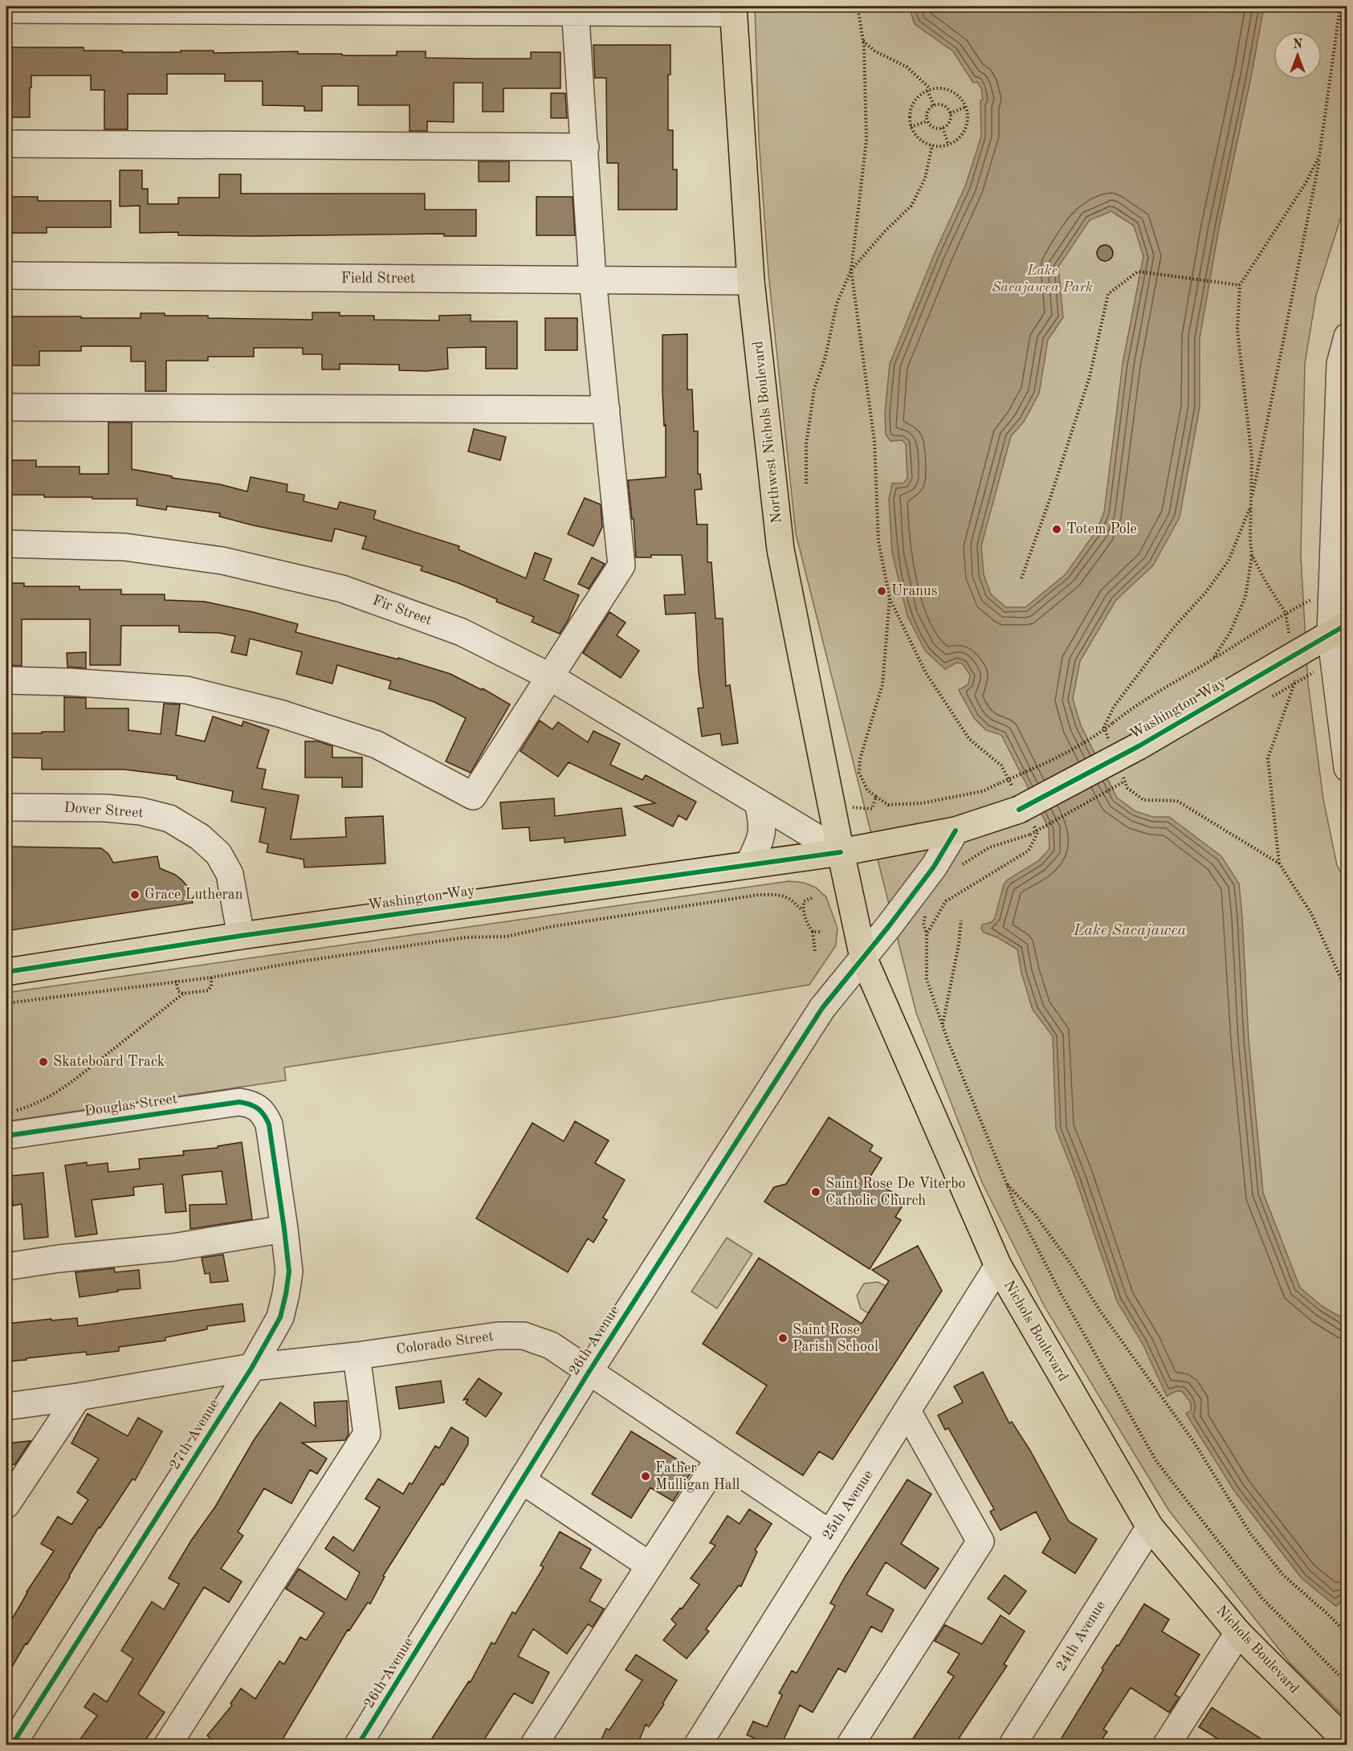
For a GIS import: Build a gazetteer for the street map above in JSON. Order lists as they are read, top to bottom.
{
  "streets": {
    "main road": ["Northwest Nichols Boulevard", "Washington Way", "Nichols Boulevard"],
    "street": [
      "Field Street",
      "Fir Street",
      "Dover Street",
      "Douglas Street",
      "26th Avenue",
      "Colorado Street",
      "27th Avenue",
      "25th Avenue",
      "24th Avenue"
    ]
  },
  "crossings": [
    ["Field Street", "Northwest Nichols Boulevard"],
    ["Northwest Nichols Boulevard", "Fir Street"],
    ["Northwest Nichols Boulevard", "Washington Way"],
    ["Northwest Nichols Boulevard", "Nichols Boulevard"],
    ["Fir Street", "Washington Way"],
    ["Fir Street", "Nichols Boulevard"],
    ["Washington Way", "Dover Street"],
    ["Washington Way", "Nichols Boulevard"],
    ["Douglas Street", "27th Avenue"],
    ["Nichols Boulevard", "26th Avenue"],
    ["Nichols Boulevard", "25th Avenue"],
    ["Nichols Boulevard", "24th Avenue"],
    ["26th Avenue", "Colorado Street"],
    ["Colorado Street", "27th Avenue"],
    ["Colorado Street", "25th Avenue"]
  ],
  "water": ["Lake Sacajawea"],
  "parks": ["Lake Sacajawea Park"],
  "places": [
    "Totem Pole",
    "Uranus",
    "Grace Lutheran",
    "Skateboard Track",
    "Saint Rose De Viterbo Catholic Church",
    "Saint Rose Parish School",
    "Father Mulligan Hall"
  ],
  "north": "top"
}
